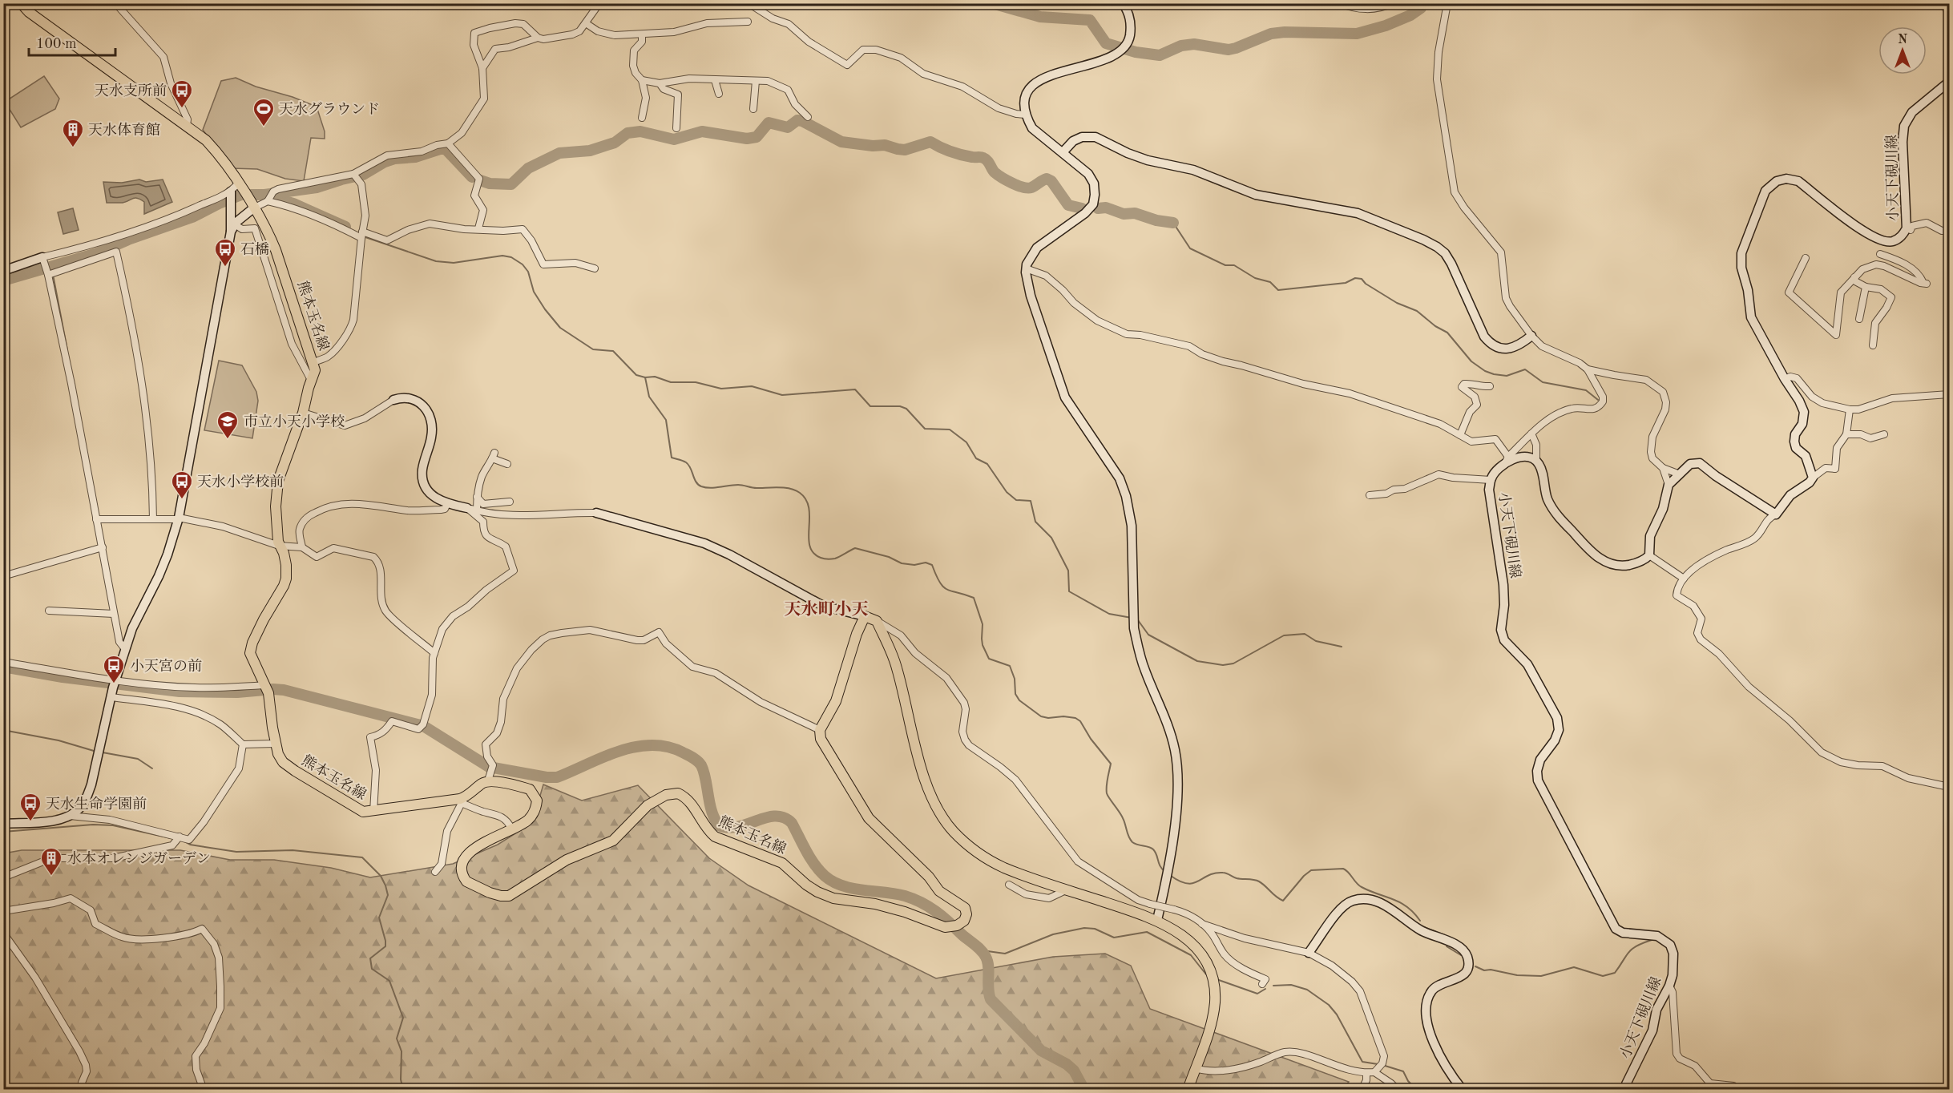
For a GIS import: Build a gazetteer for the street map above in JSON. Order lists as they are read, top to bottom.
{
  "streets": {
    "main road": ["熊本玉名線"],
    "street": ["小天下硯川線"]
  },
  "districts": ["天水町小天"],
  "places": {
    "bus stop": [
      "天水支所前",
      "石橋",
      "天水小学校前",
      "小天宮の前",
      "天水生命学園前"
    ],
    "sports": ["天水グラウンド"],
    "building": ["天水体育館", "水本オレンジガーデン"],
    "school or university": ["市立小天小学校"]
  },
  "scale_bar": "100 m",
  "north": "top"
}
